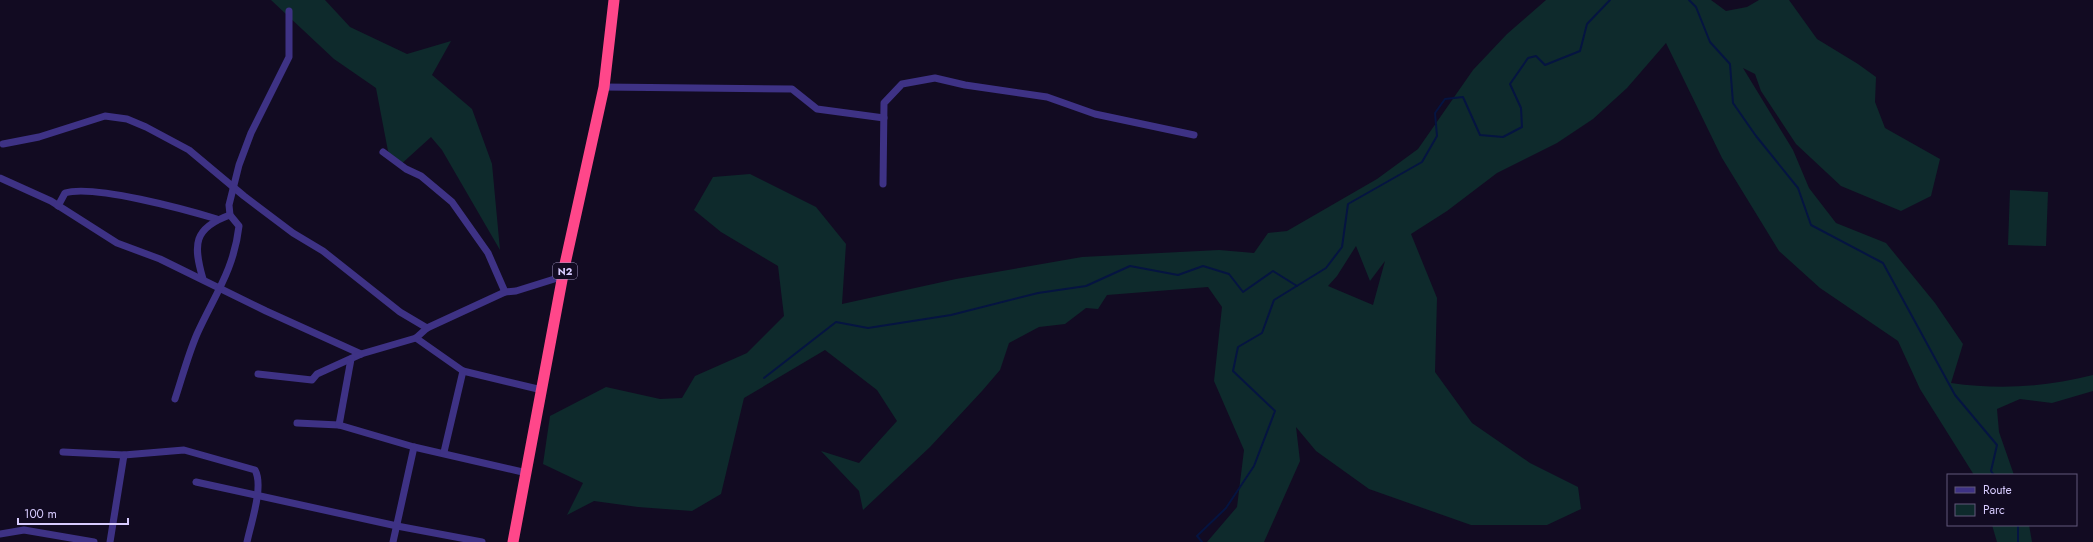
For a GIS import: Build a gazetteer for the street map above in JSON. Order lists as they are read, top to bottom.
{
  "streets": {
    "highway": ["N2"]
  },
  "legend": ["Route", "Parc"],
  "scale_bar": "100 m"
}
